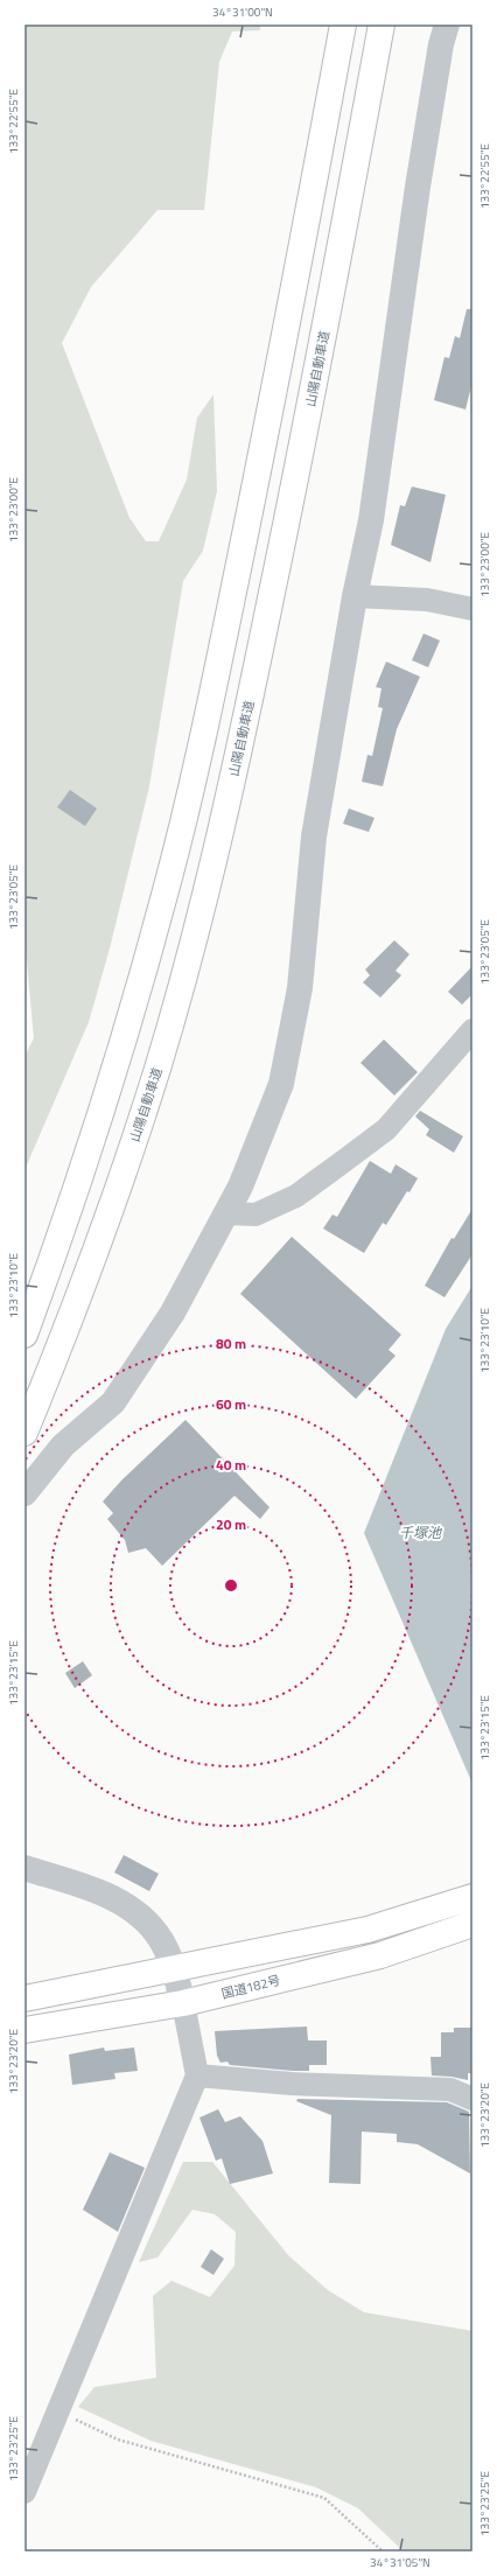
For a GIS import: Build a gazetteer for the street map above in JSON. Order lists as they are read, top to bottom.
{
  "streets": {
    "highway": ["山陽自動車道", "国道182号"]
  },
  "water": ["千塚池"],
  "coordinates": [
    "34°31'00\"N",
    "133°22'55\"E",
    "133°23'00\"E",
    "133°23'05\"E",
    "133°23'10\"E",
    "133°23'15\"E",
    "133°23'20\"E",
    "133°23'25\"E",
    "34°31'05\"N"
  ],
  "rings": [
    "80 m",
    "60 m",
    "40 m",
    "20 m"
  ]
}
